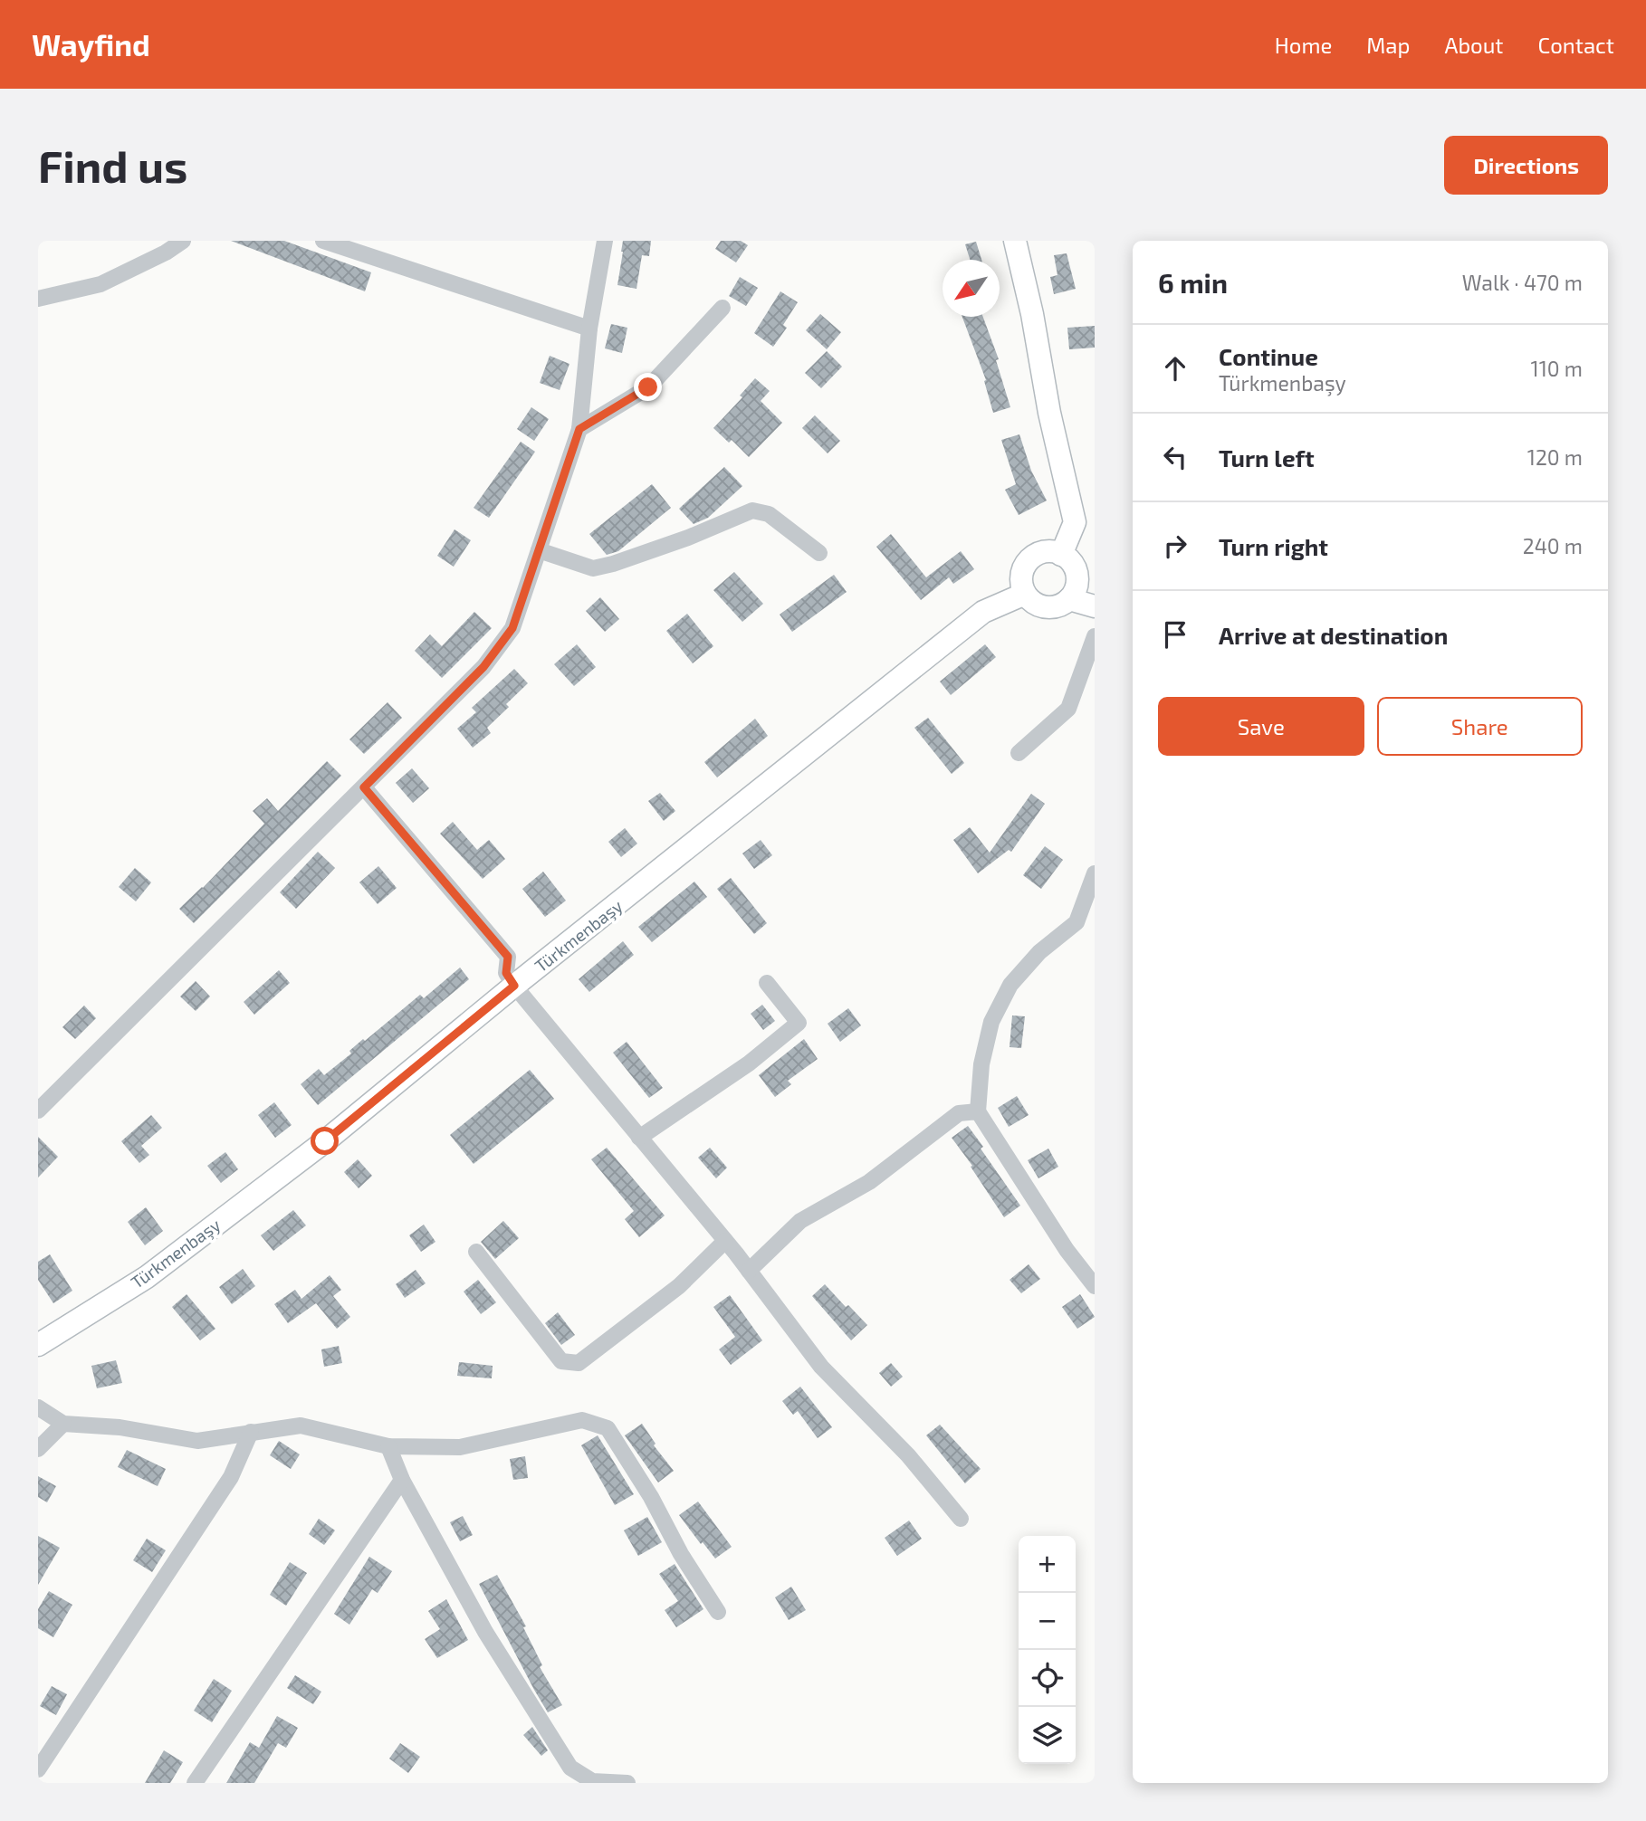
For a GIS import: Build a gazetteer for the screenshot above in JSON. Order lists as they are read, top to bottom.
{
  "streets": {
    "street": ["Türkmenbaşy"]
  },
  "north": "bottom left",
  "page": {
    "header": "Wayfind",
    "nav": [
      "Home",
      "Map",
      "About",
      "Contact"
    ],
    "buttons": [
      "Directions",
      ["Save", "Share"]
    ],
    "title": "Find us",
    "heading": ["6 min", "Walk · 470 m"],
    "list": [
      ["Continue", "Türkmenbaşy", "110 m"],
      ["Turn left", "120 m"],
      ["Turn right", "240 m"],
      "Arrive at destination"
    ],
    "map_buttons": ["+", "−"]
  }
}
